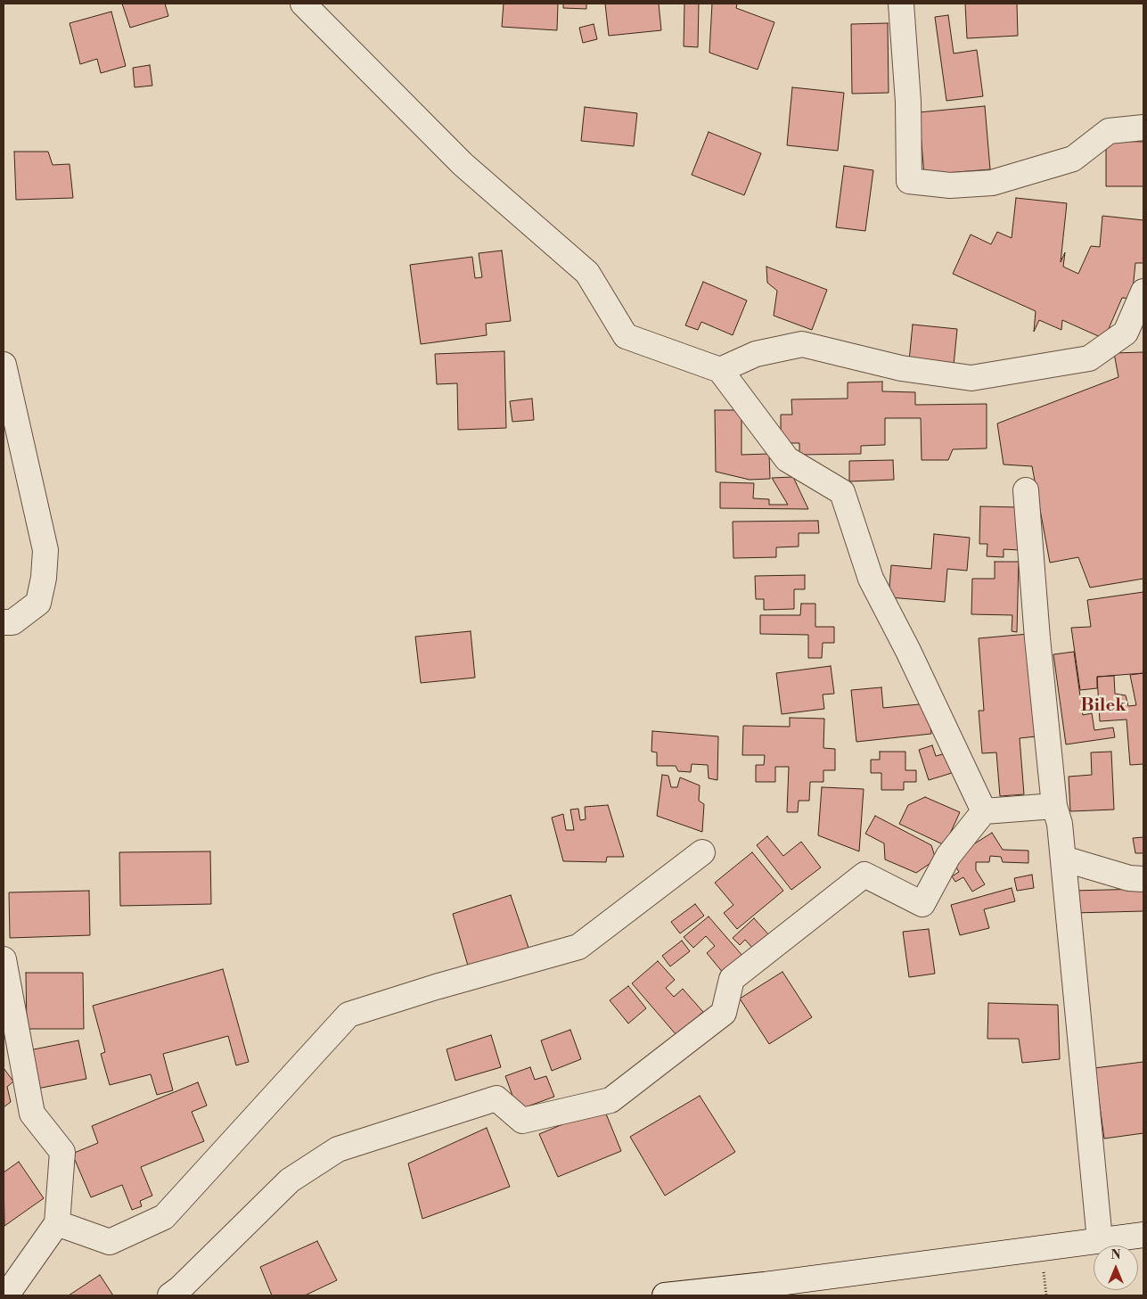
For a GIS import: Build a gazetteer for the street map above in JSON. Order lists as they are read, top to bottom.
{
  "districts": ["Bilek"],
  "north": "top"
}
